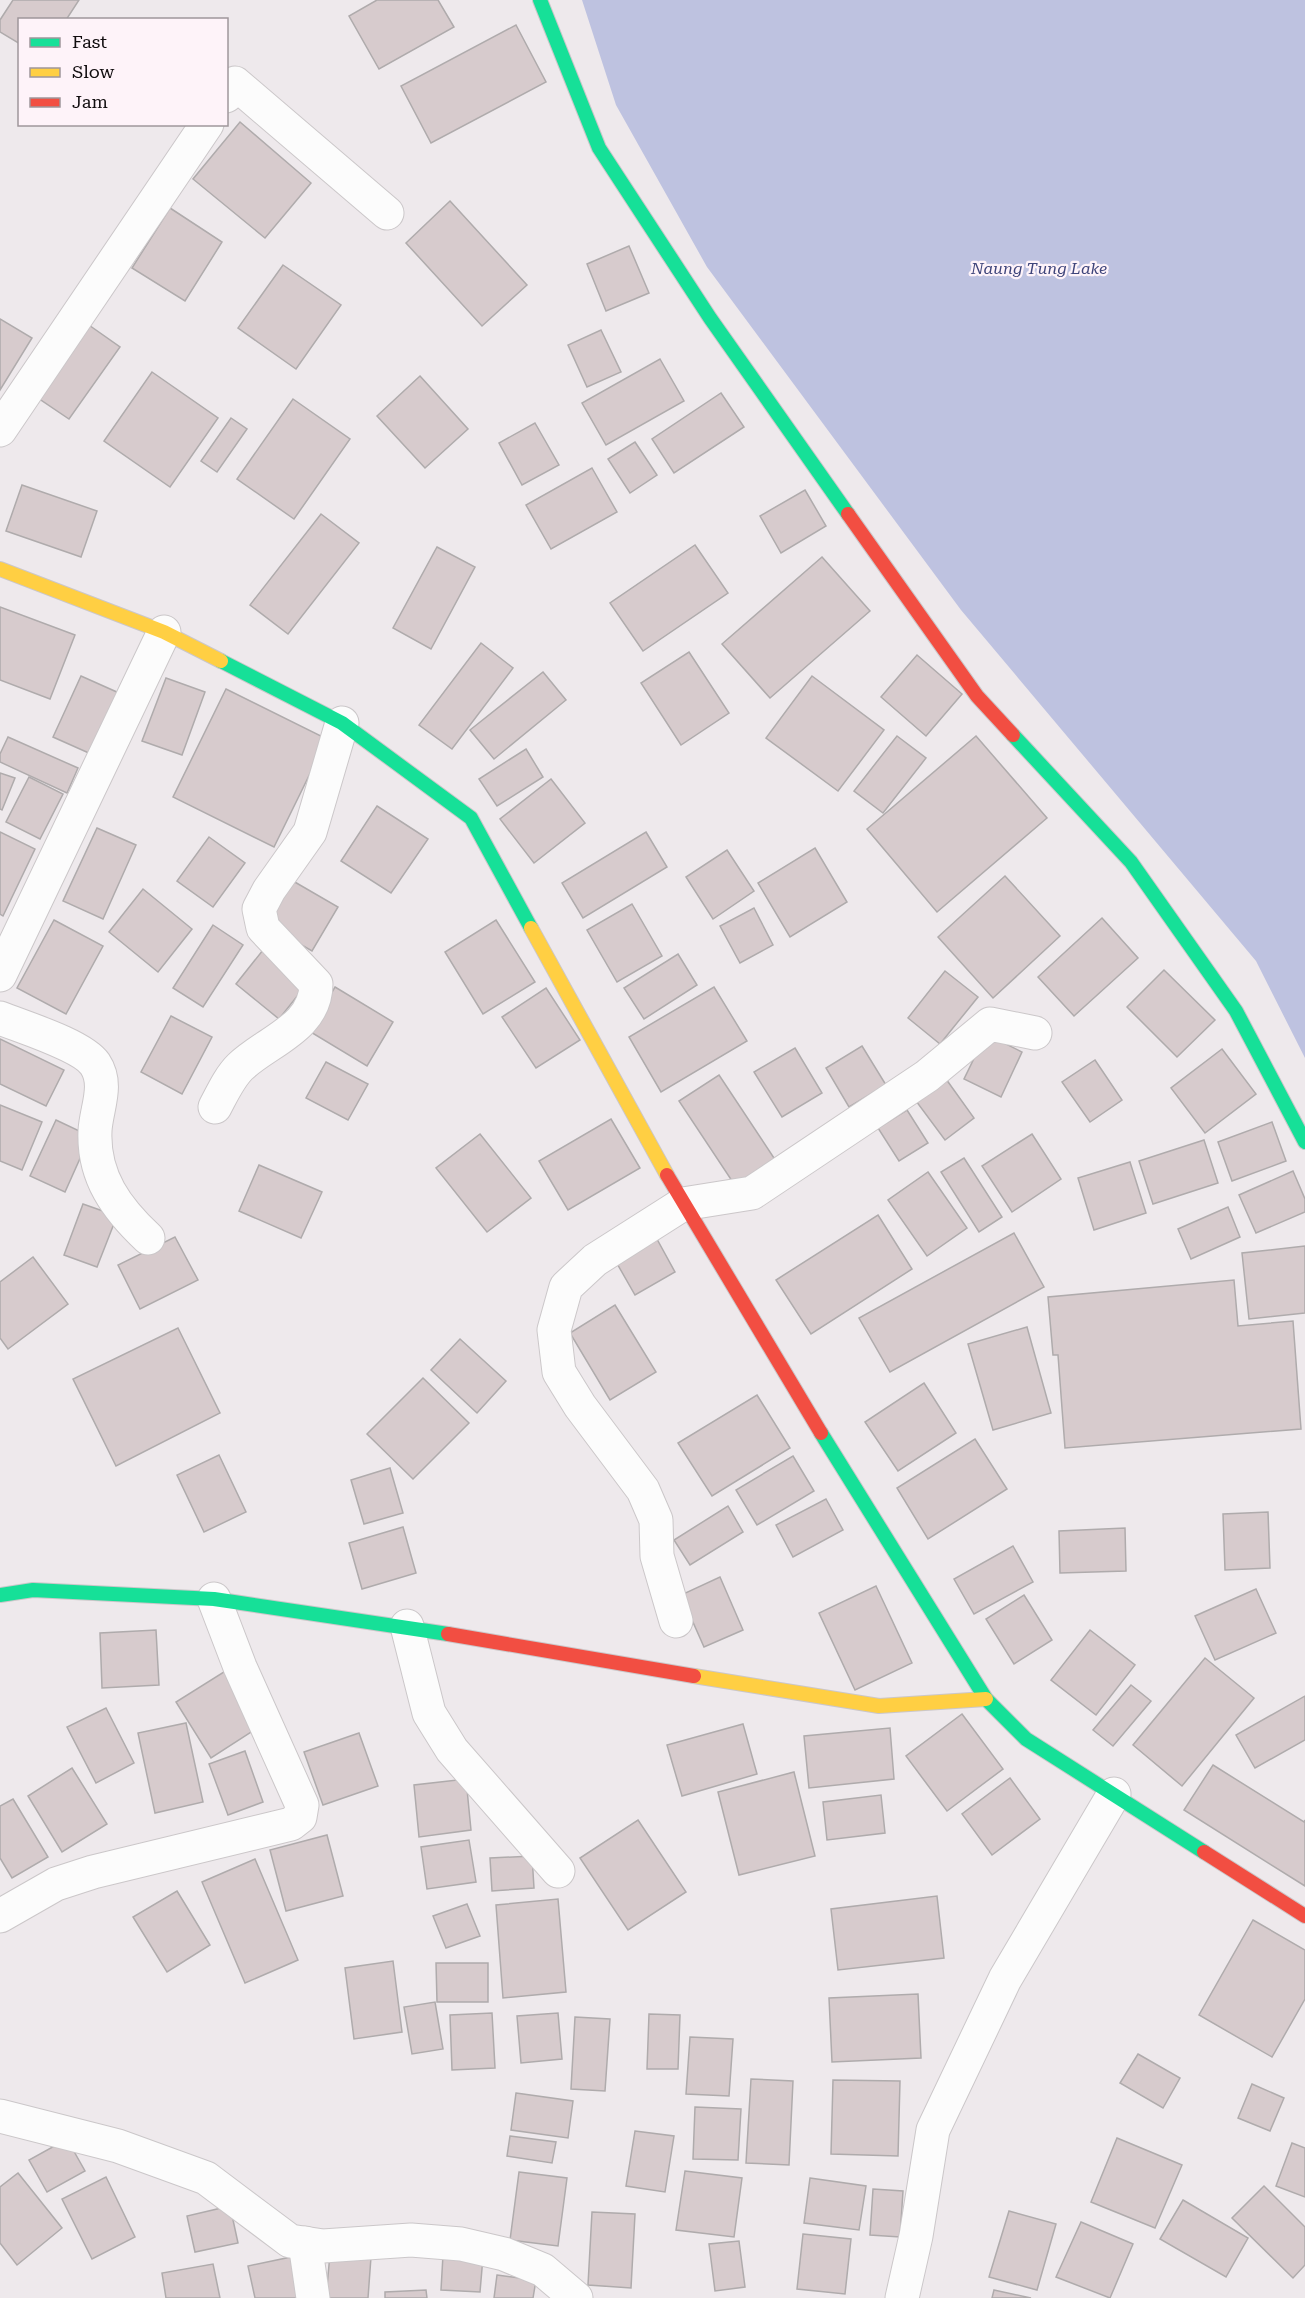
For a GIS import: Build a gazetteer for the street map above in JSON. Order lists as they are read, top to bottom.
{
  "water": ["Naung Tung Lake"],
  "legend": ["Fast", "Slow", "Jam"]
}
